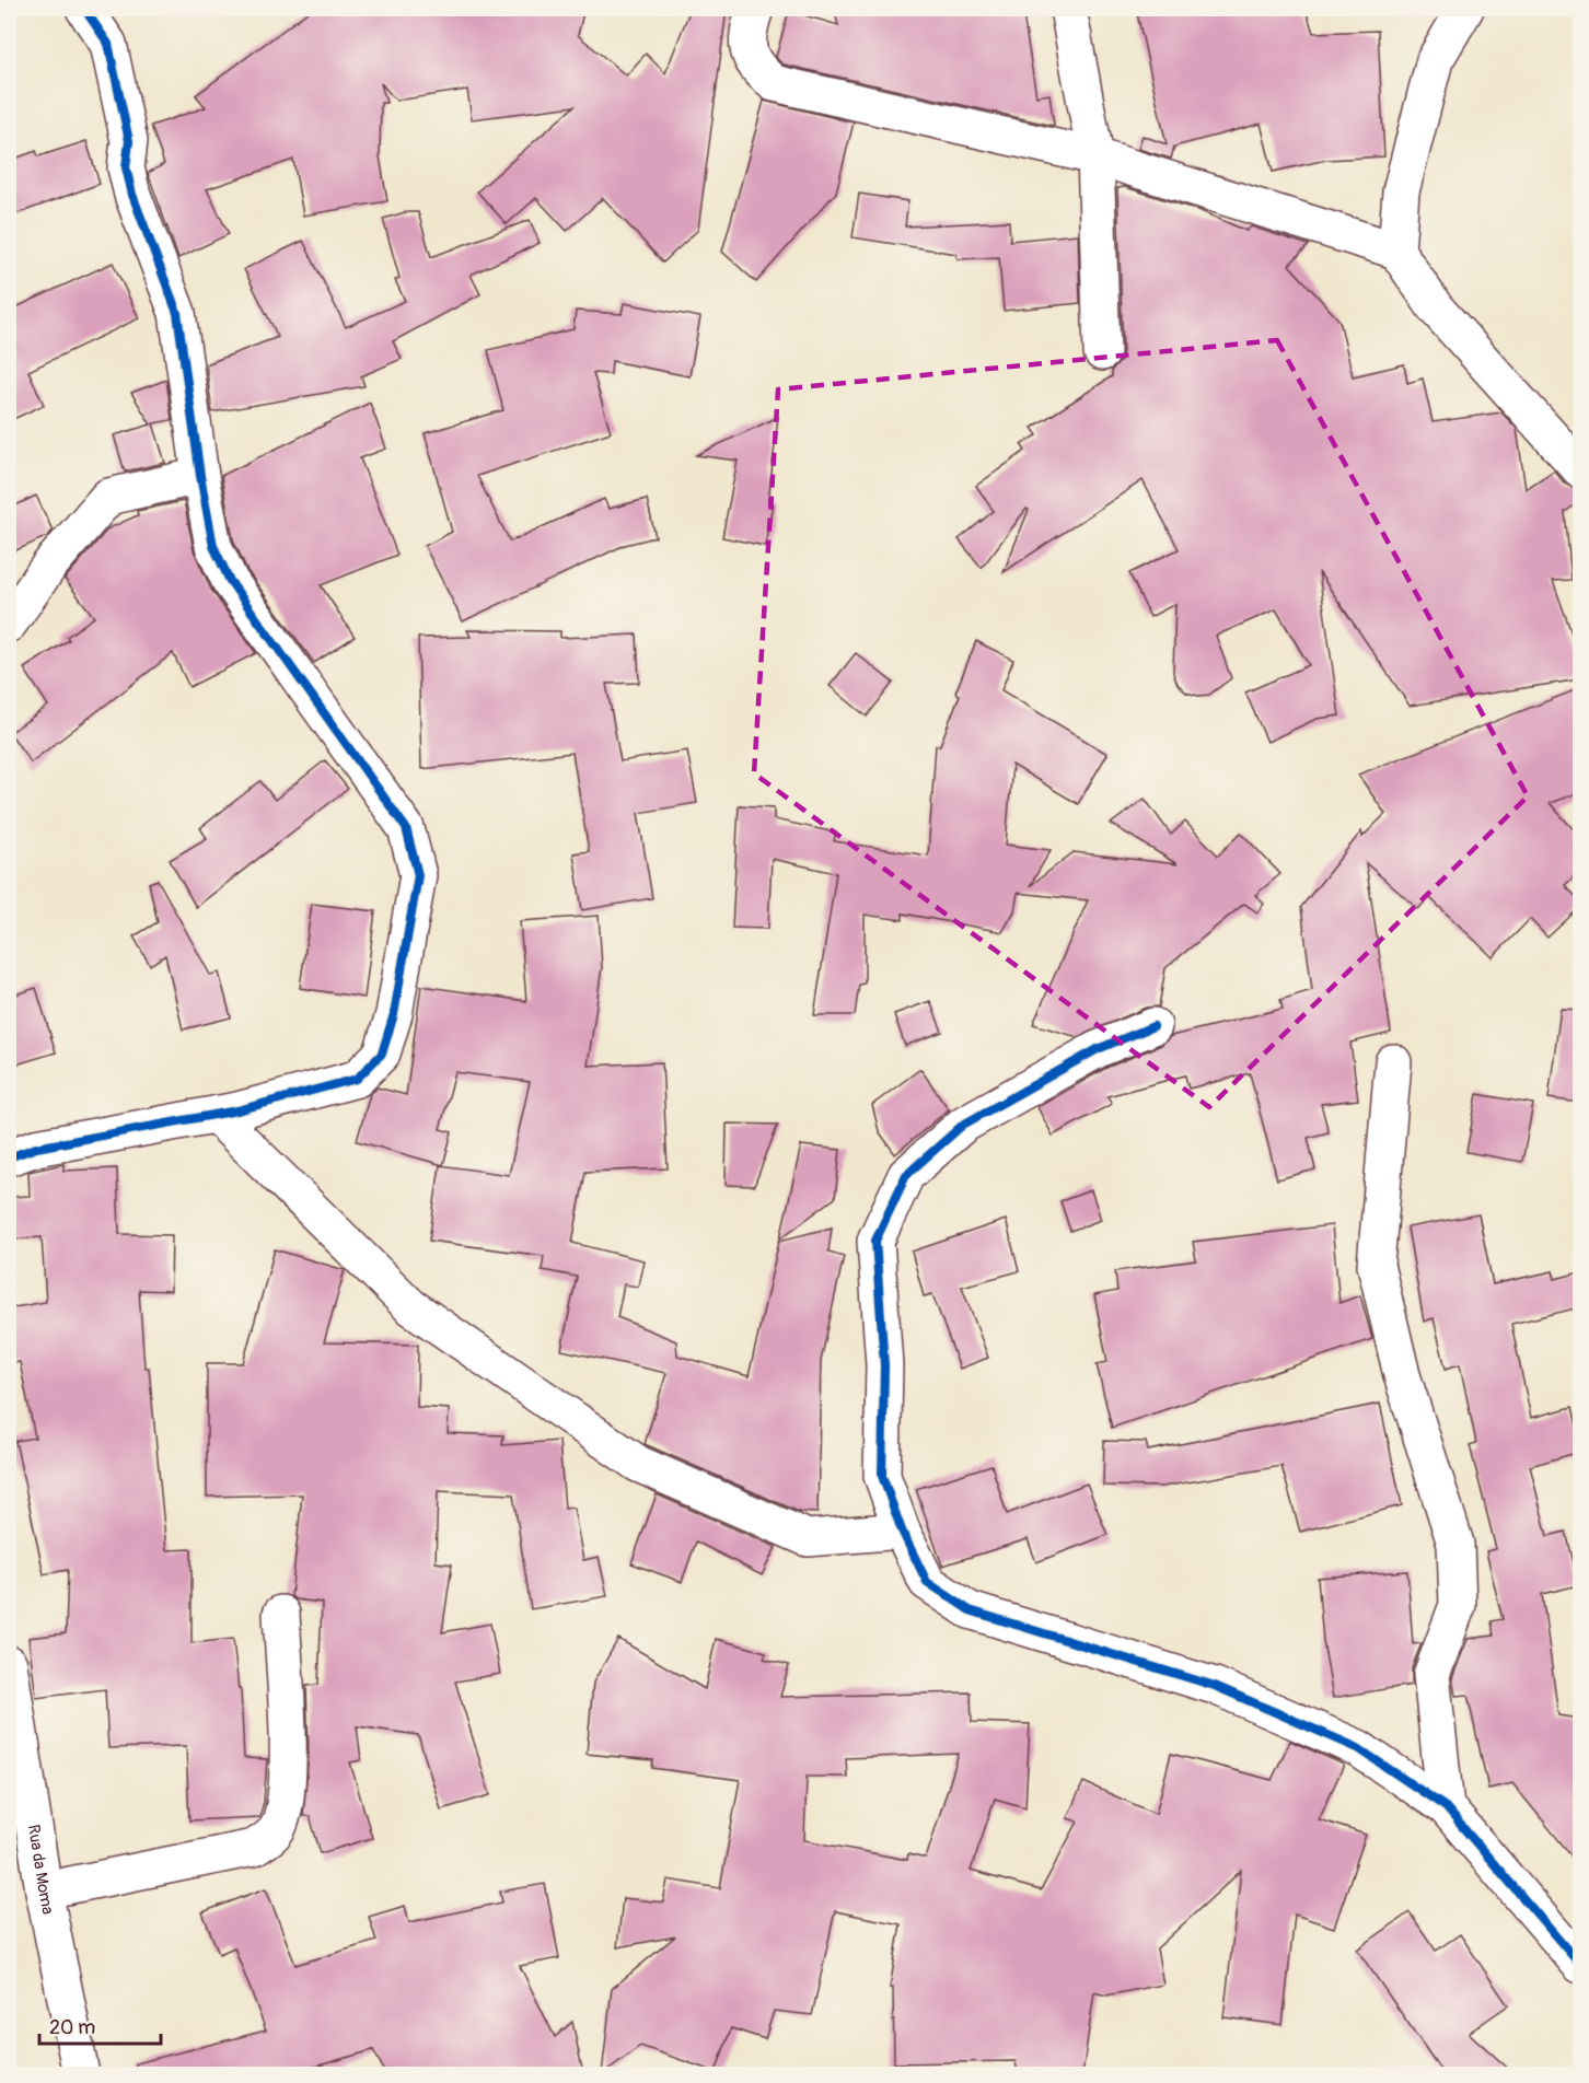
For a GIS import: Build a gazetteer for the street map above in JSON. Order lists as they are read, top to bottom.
{
  "streets": {
    "street": ["Rua da Moma"]
  },
  "scale_bar": "20 m"
}
